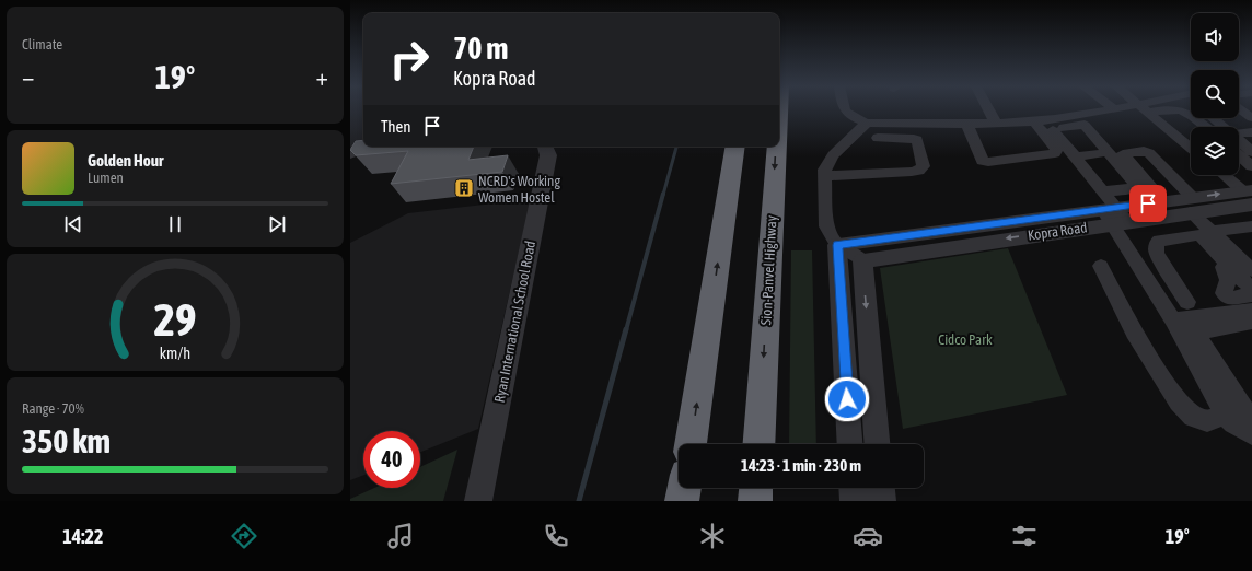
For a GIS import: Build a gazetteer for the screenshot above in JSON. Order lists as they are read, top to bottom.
{
  "streets": {
    "highway": ["Sion-Panvel Highway"],
    "street": ["Kopra Road", "Ryan International School Road"]
  },
  "parks": ["Cidco Park"],
  "places": {
    "building": ["NCRD's Working Women Hostel"]
  },
  "page": {
    "tile": [
      "Climate",
      ["Range · 70%", "350 km"]
    ],
    "turn": ["70 m", "Kopra Road"],
    "heat": ["−", "19°", "+"],
    "then": "Then",
    "song": ["Golden Hour", "Lumen"],
    "limit": "40",
    "trip": "14:23 · 1 min · 230 m",
    "tabs": ["14:22", "19°"],
    "gauge": ["29", "km/h"]
  }
}
